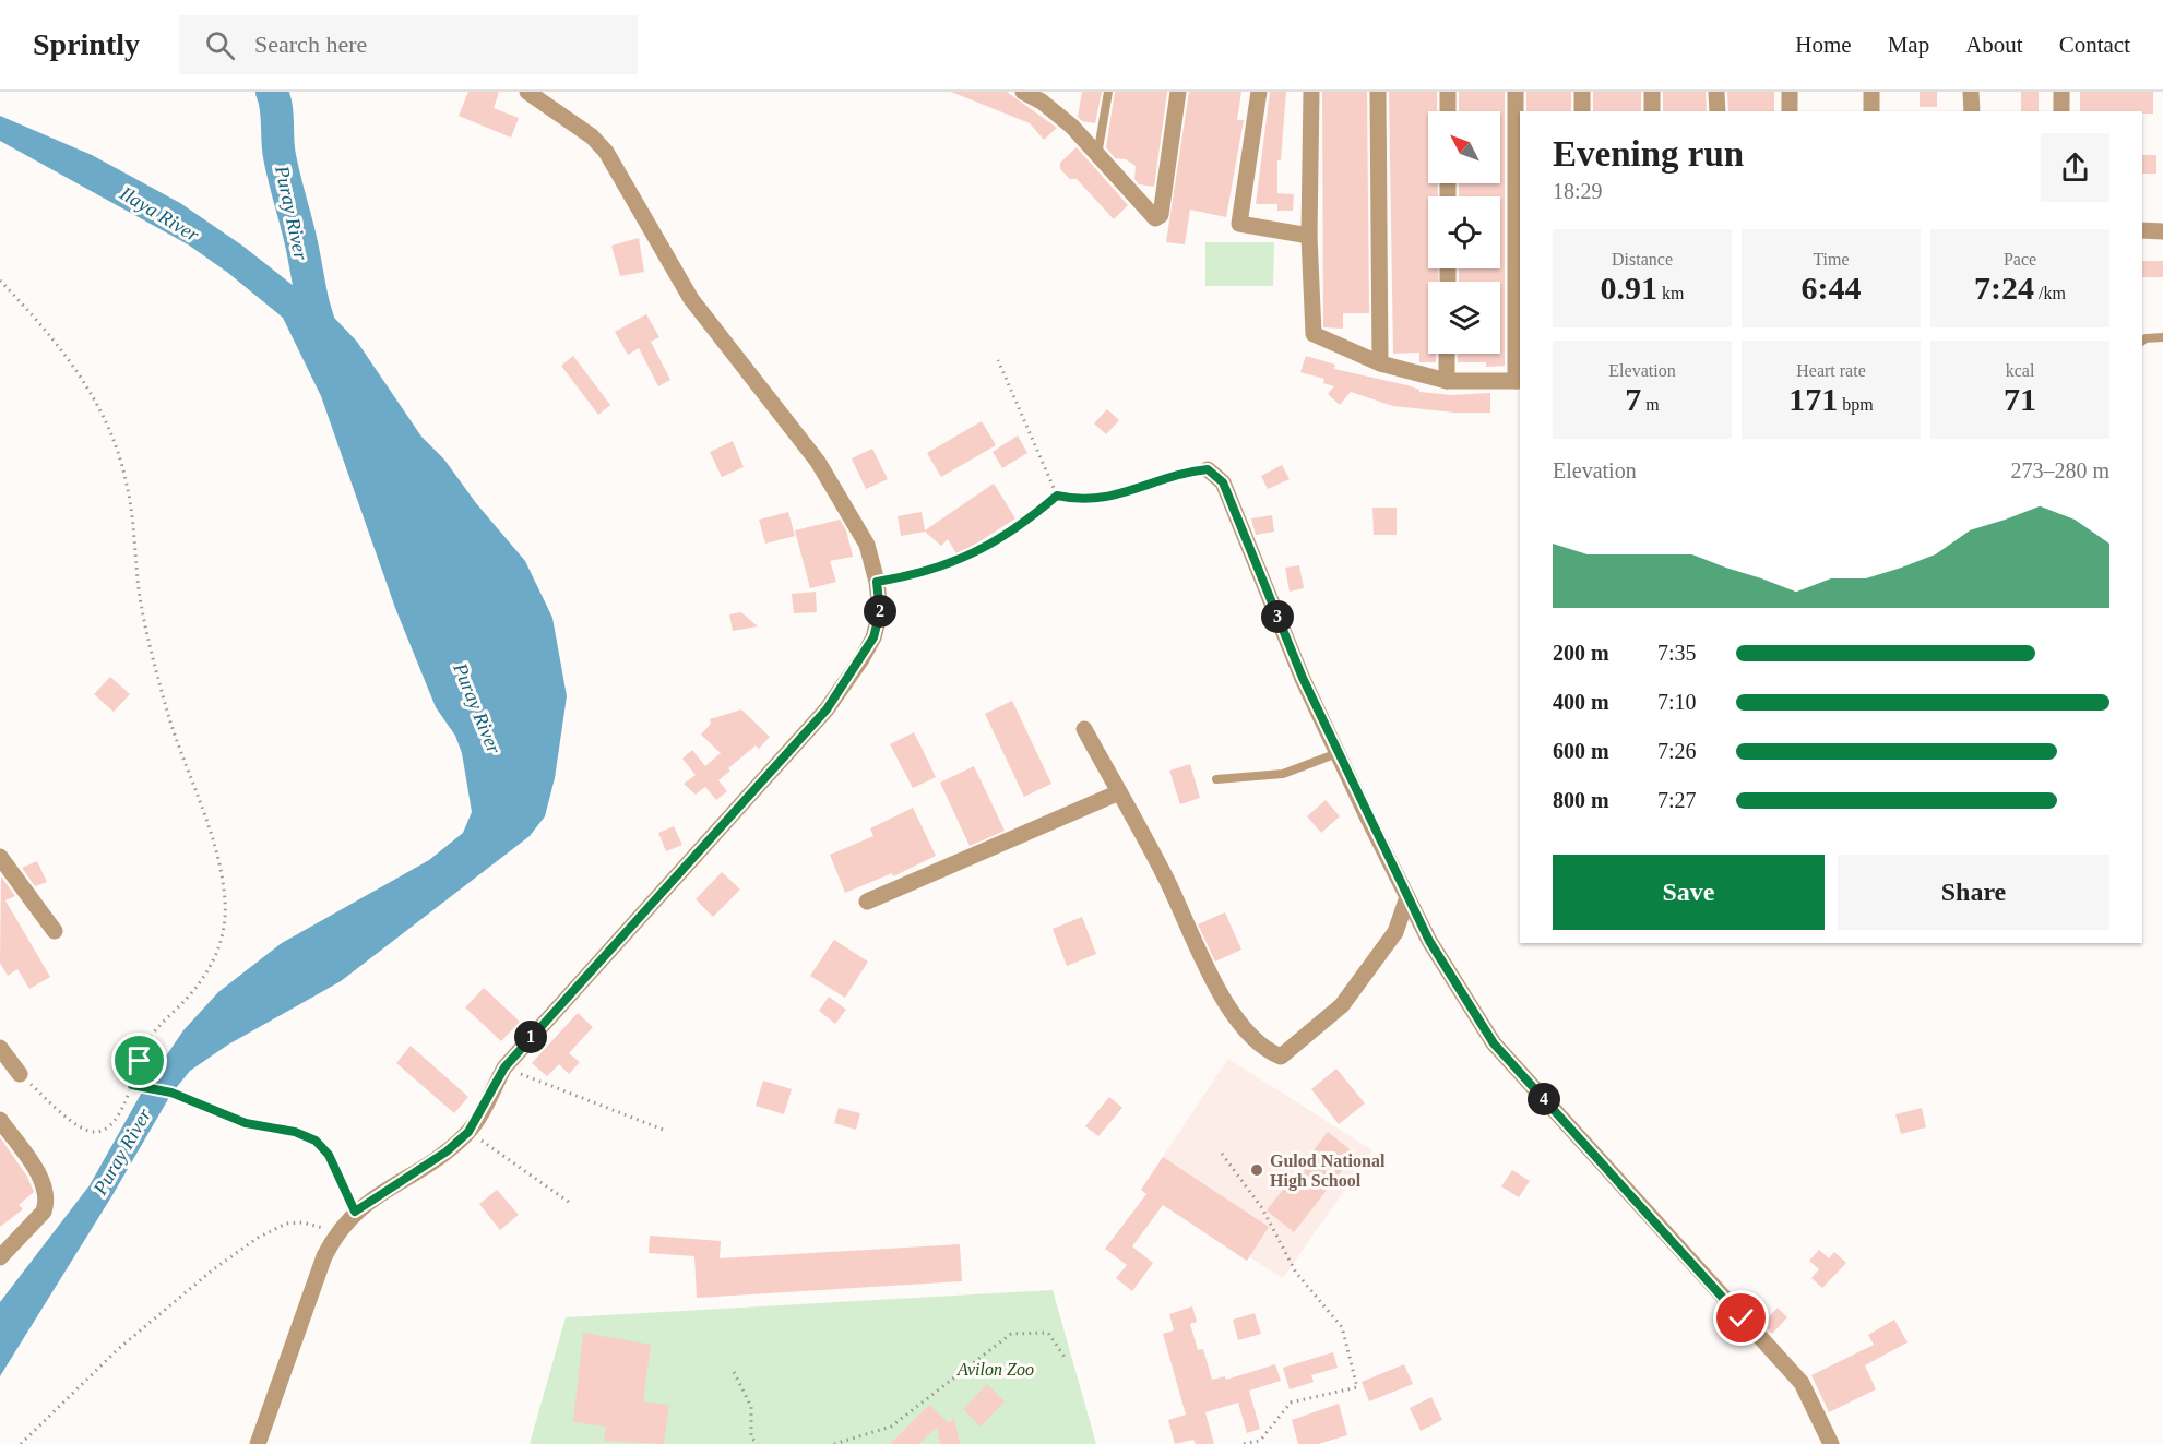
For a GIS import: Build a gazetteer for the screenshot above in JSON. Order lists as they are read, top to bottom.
{
  "water": ["Puray River", "Ilaya River"],
  "parks": ["Avilon Zoo"],
  "places": ["Gulod National High School"],
  "north": "top left",
  "page": {
    "header": "Sprintly",
    "search": "Search here",
    "nav": [
      "Home",
      "Map",
      "About",
      "Contact"
    ],
    "heading": ["Evening run", "18:29"],
    "stats": [
      ["Distance", "0.91 km"],
      ["Time", "6:44"],
      ["Pace", "7:24 /km"],
      ["Elevation", "7 m"],
      ["Heart rate", "171 bpm"],
      ["kcal", "71"]
    ],
    "chart": ["Elevation", "273–280 m"],
    "pins": [
      "2",
      "3",
      "1",
      "4"
    ],
    "list": [
      {
        "name": "200 m",
        "note": "7:35"
      },
      {
        "name": "400 m",
        "note": "7:10"
      },
      {
        "name": "600 m",
        "note": "7:26"
      },
      {
        "name": "800 m",
        "note": "7:27"
      }
    ],
    "buttons": ["Save", "Share"]
  }
}
